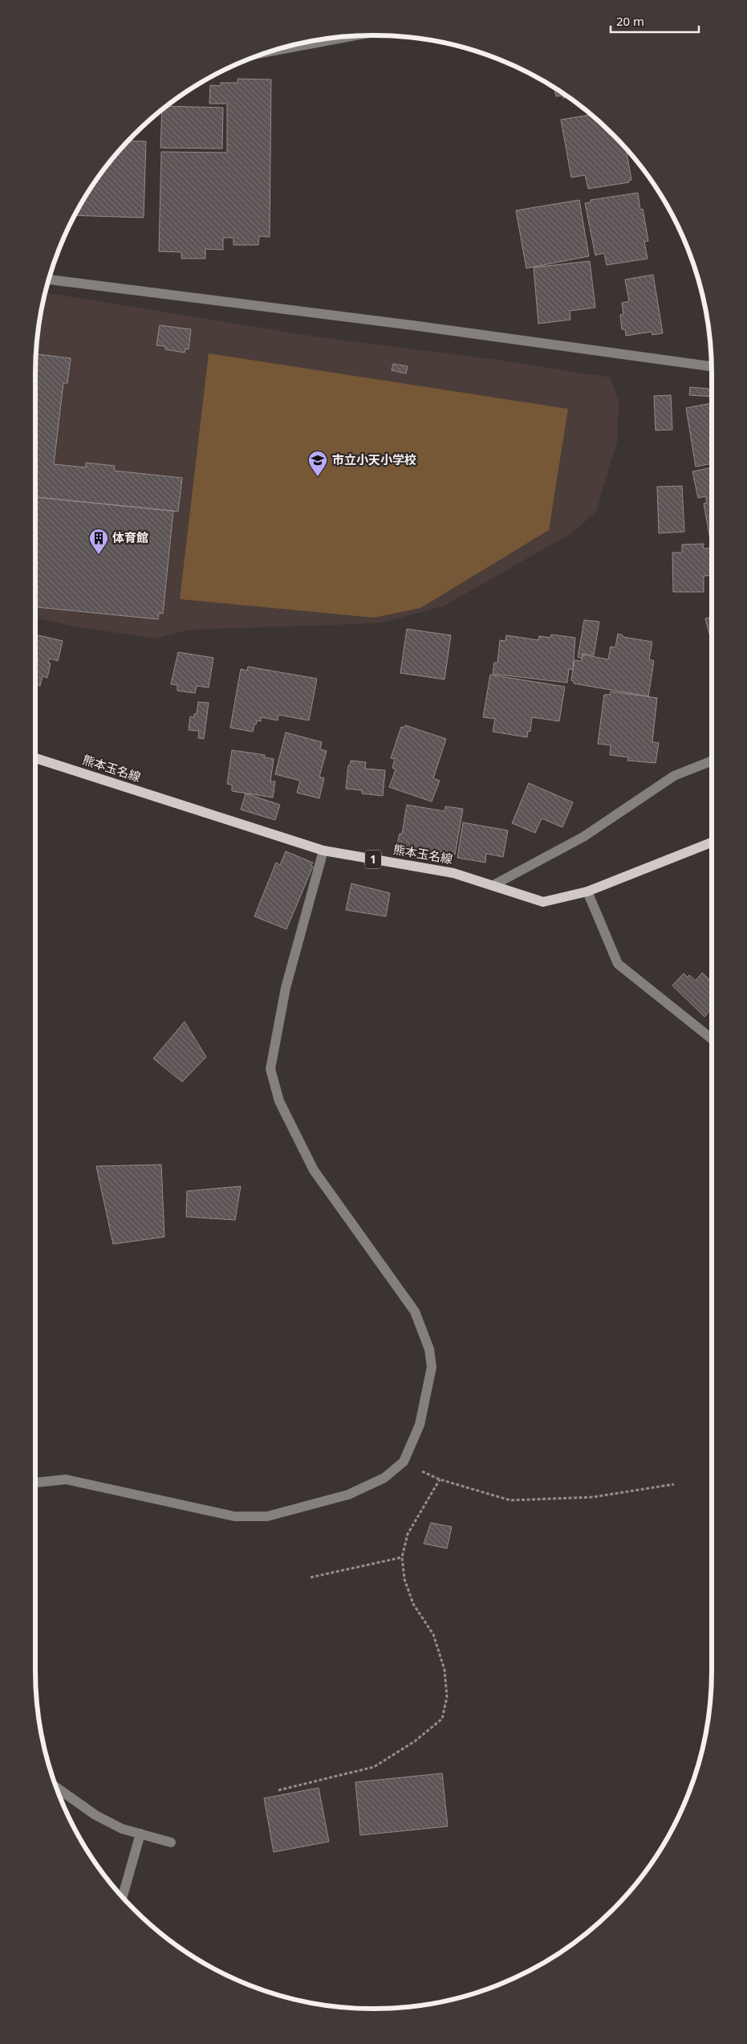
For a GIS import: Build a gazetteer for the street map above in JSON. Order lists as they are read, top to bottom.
{
  "streets": {
    "main road": ["熊本玉名線", "1"]
  },
  "places": {
    "school or university": ["市立小天小学校"],
    "building": ["体育館"]
  },
  "scale_bar": "20 m"
}
